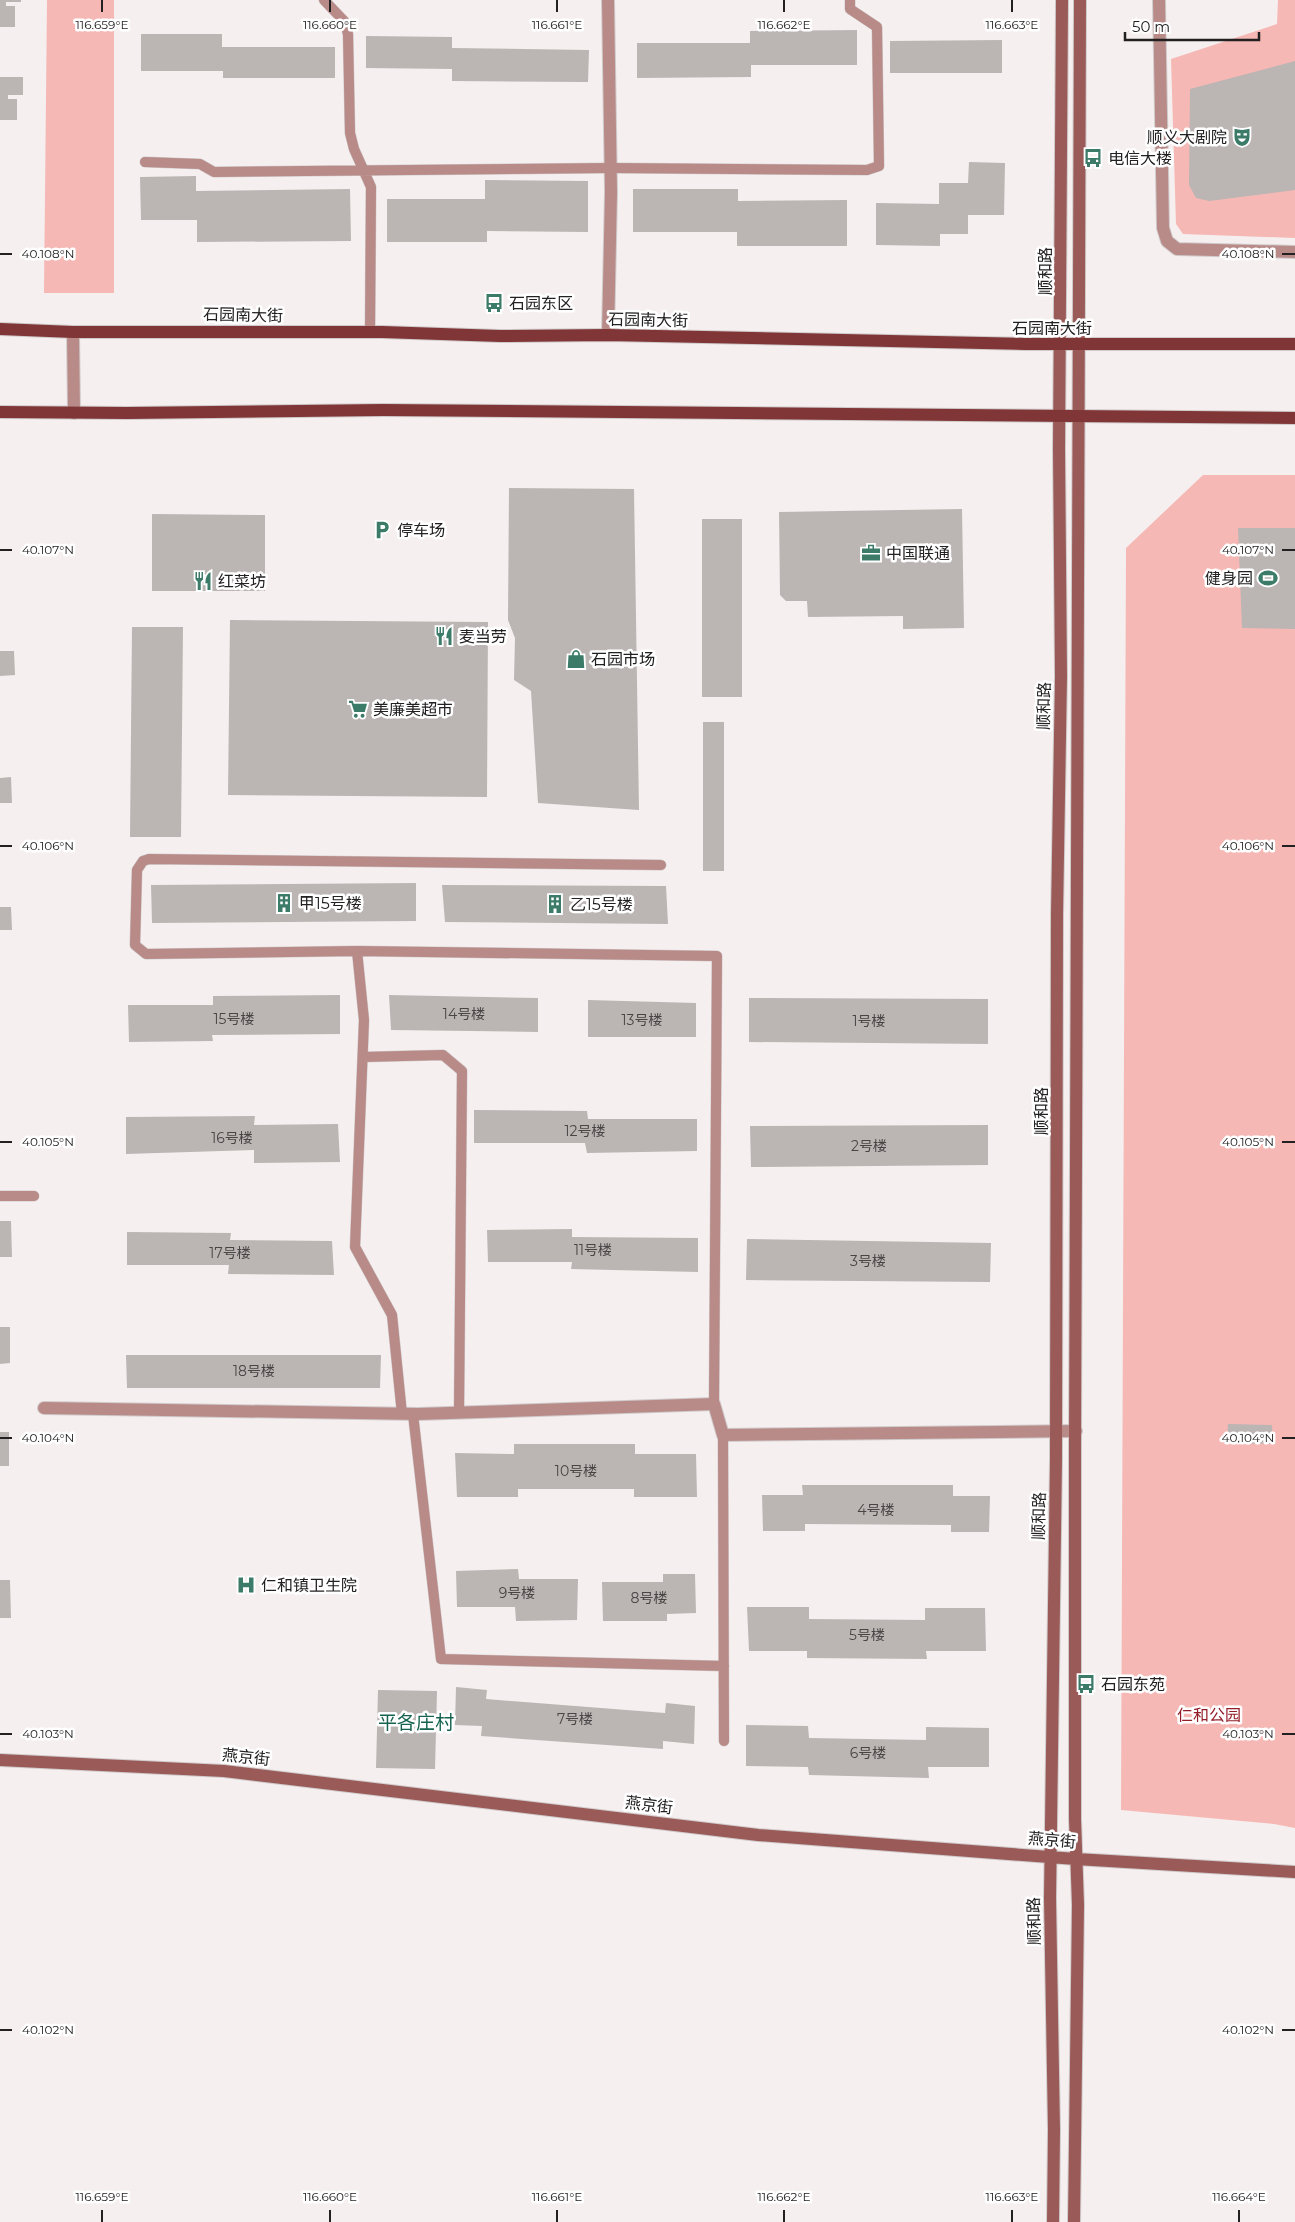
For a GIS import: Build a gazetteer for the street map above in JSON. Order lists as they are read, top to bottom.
{
  "streets": {
    "main road": ["顺和路", "石园南大街", "燕京街"]
  },
  "crossings": [
    ["顺和路", "石园南大街"],
    ["顺和路", "燕京街"]
  ],
  "districts": ["平各庄村"],
  "parks": ["仁和公园"],
  "places": {
    "theatre": ["顺义大剧院"],
    "bus stop": ["电信大楼", "石园东区", "石园东苑"],
    "parking": ["停车场"],
    "office": ["中国联通"],
    "sports": ["健身园"],
    "restaurant": ["红菜坊", "麦当劳"],
    "shop": ["石园市场"],
    "supermarket": ["美廉美超市"],
    "building": ["甲15号楼", "乙15号楼"],
    "hospital": ["仁和镇卫生院"]
  },
  "house_numbers": [
    "14号楼",
    "15号楼",
    "13号楼",
    "1号楼",
    "12号楼",
    "16号楼",
    "2号楼",
    "11号楼",
    "17号楼",
    "3号楼",
    "18号楼",
    "10号楼",
    "4号楼",
    "9号楼",
    "8号楼",
    "5号楼",
    "7号楼",
    "6号楼"
  ],
  "scale_bar": "50 m",
  "coordinates": [
    "116.659°E",
    "116.660°E",
    "116.661°E",
    "116.662°E",
    "116.663°E",
    "40.108°N",
    "40.107°N",
    "40.106°N",
    "40.105°N",
    "40.104°N",
    "40.103°N",
    "40.102°N",
    "116.664°E"
  ]
}
